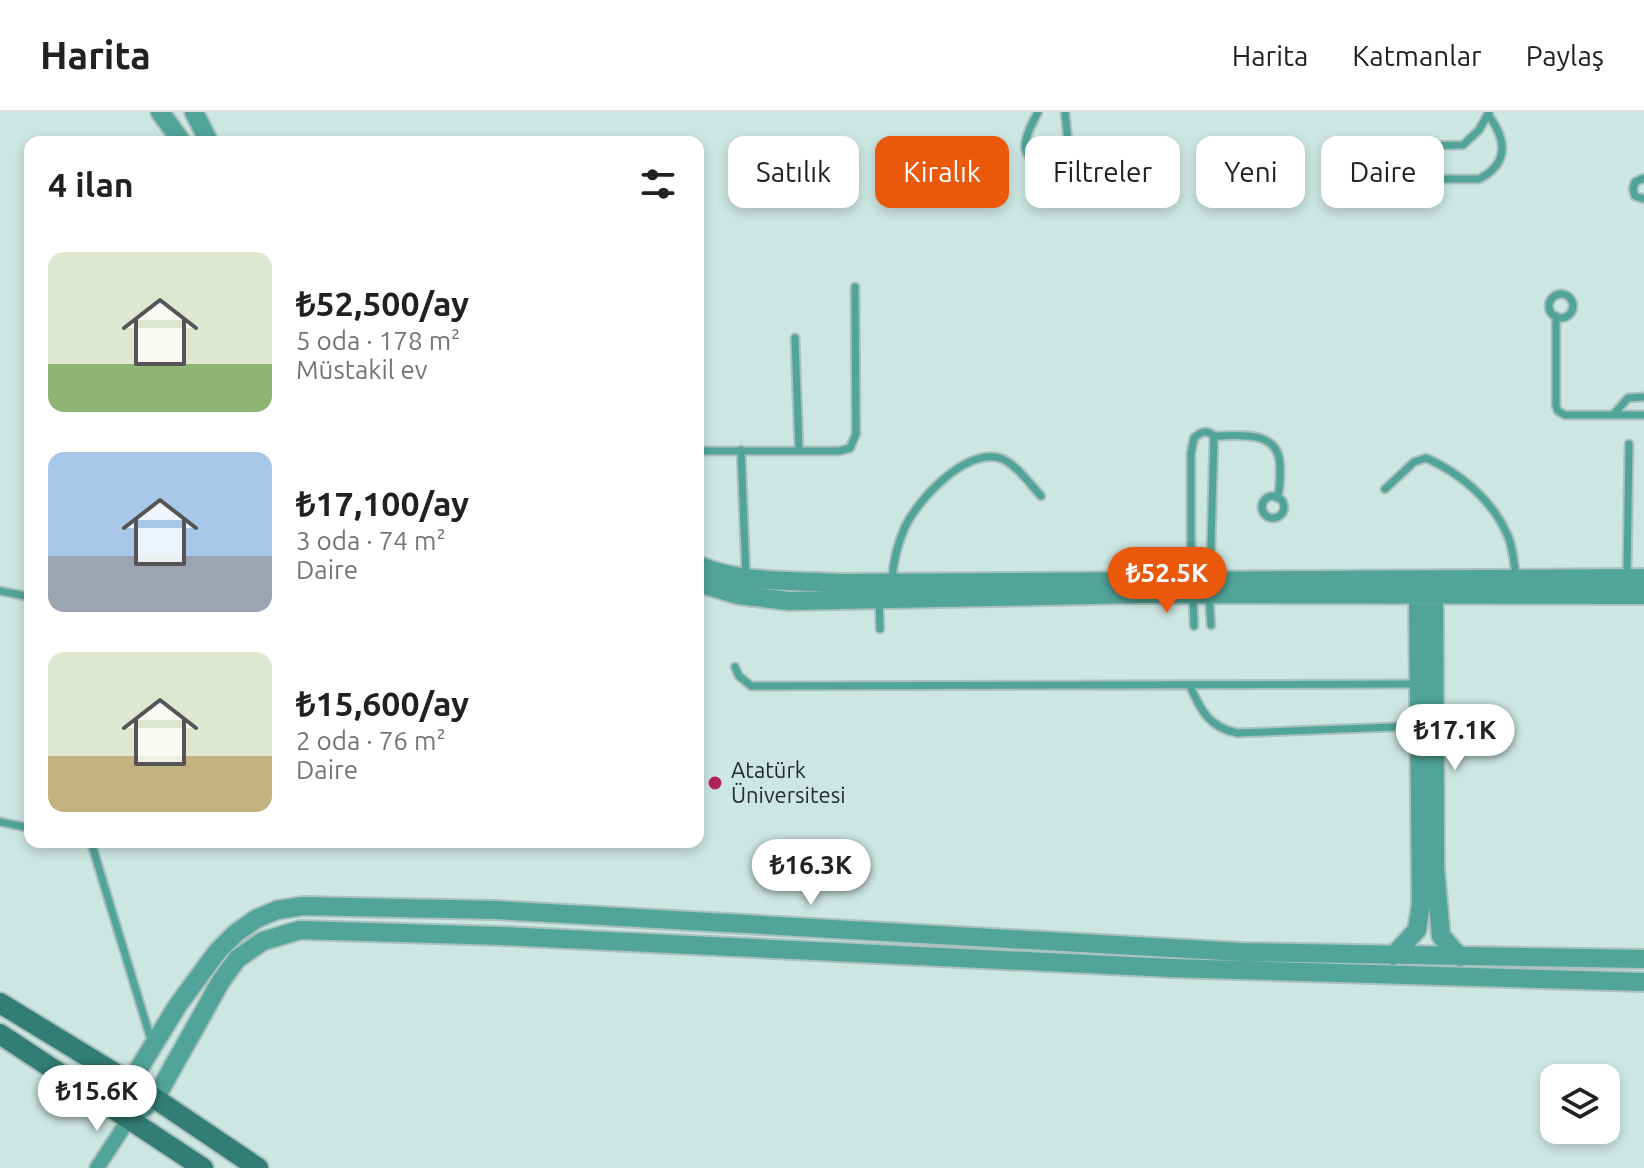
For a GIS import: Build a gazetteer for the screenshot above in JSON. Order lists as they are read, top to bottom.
{
  "places": ["Atatürk Üniversitesi"],
  "page": {
    "header": "Harita",
    "nav": ["Harita", "Katmanlar", "Paylaş"],
    "chip": [
      "Satılık",
      "Kiralık",
      "Filtreler",
      "Yeni",
      "Daire"
    ],
    "heading": "4 ilan",
    "list": [
      {
        "name": "₺52,500/ay",
        "note": "5 oda · 178 m² · Müstakil ev"
      },
      {
        "name": "₺17,100/ay",
        "note": "3 oda · 74 m² · Daire"
      },
      {
        "name": "₺15,600/ay",
        "note": "2 oda · 76 m² · Daire"
      }
    ],
    "price": [
      "₺52.5K",
      "₺17.1K",
      "₺16.3K",
      "₺15.6K"
    ]
  }
}
